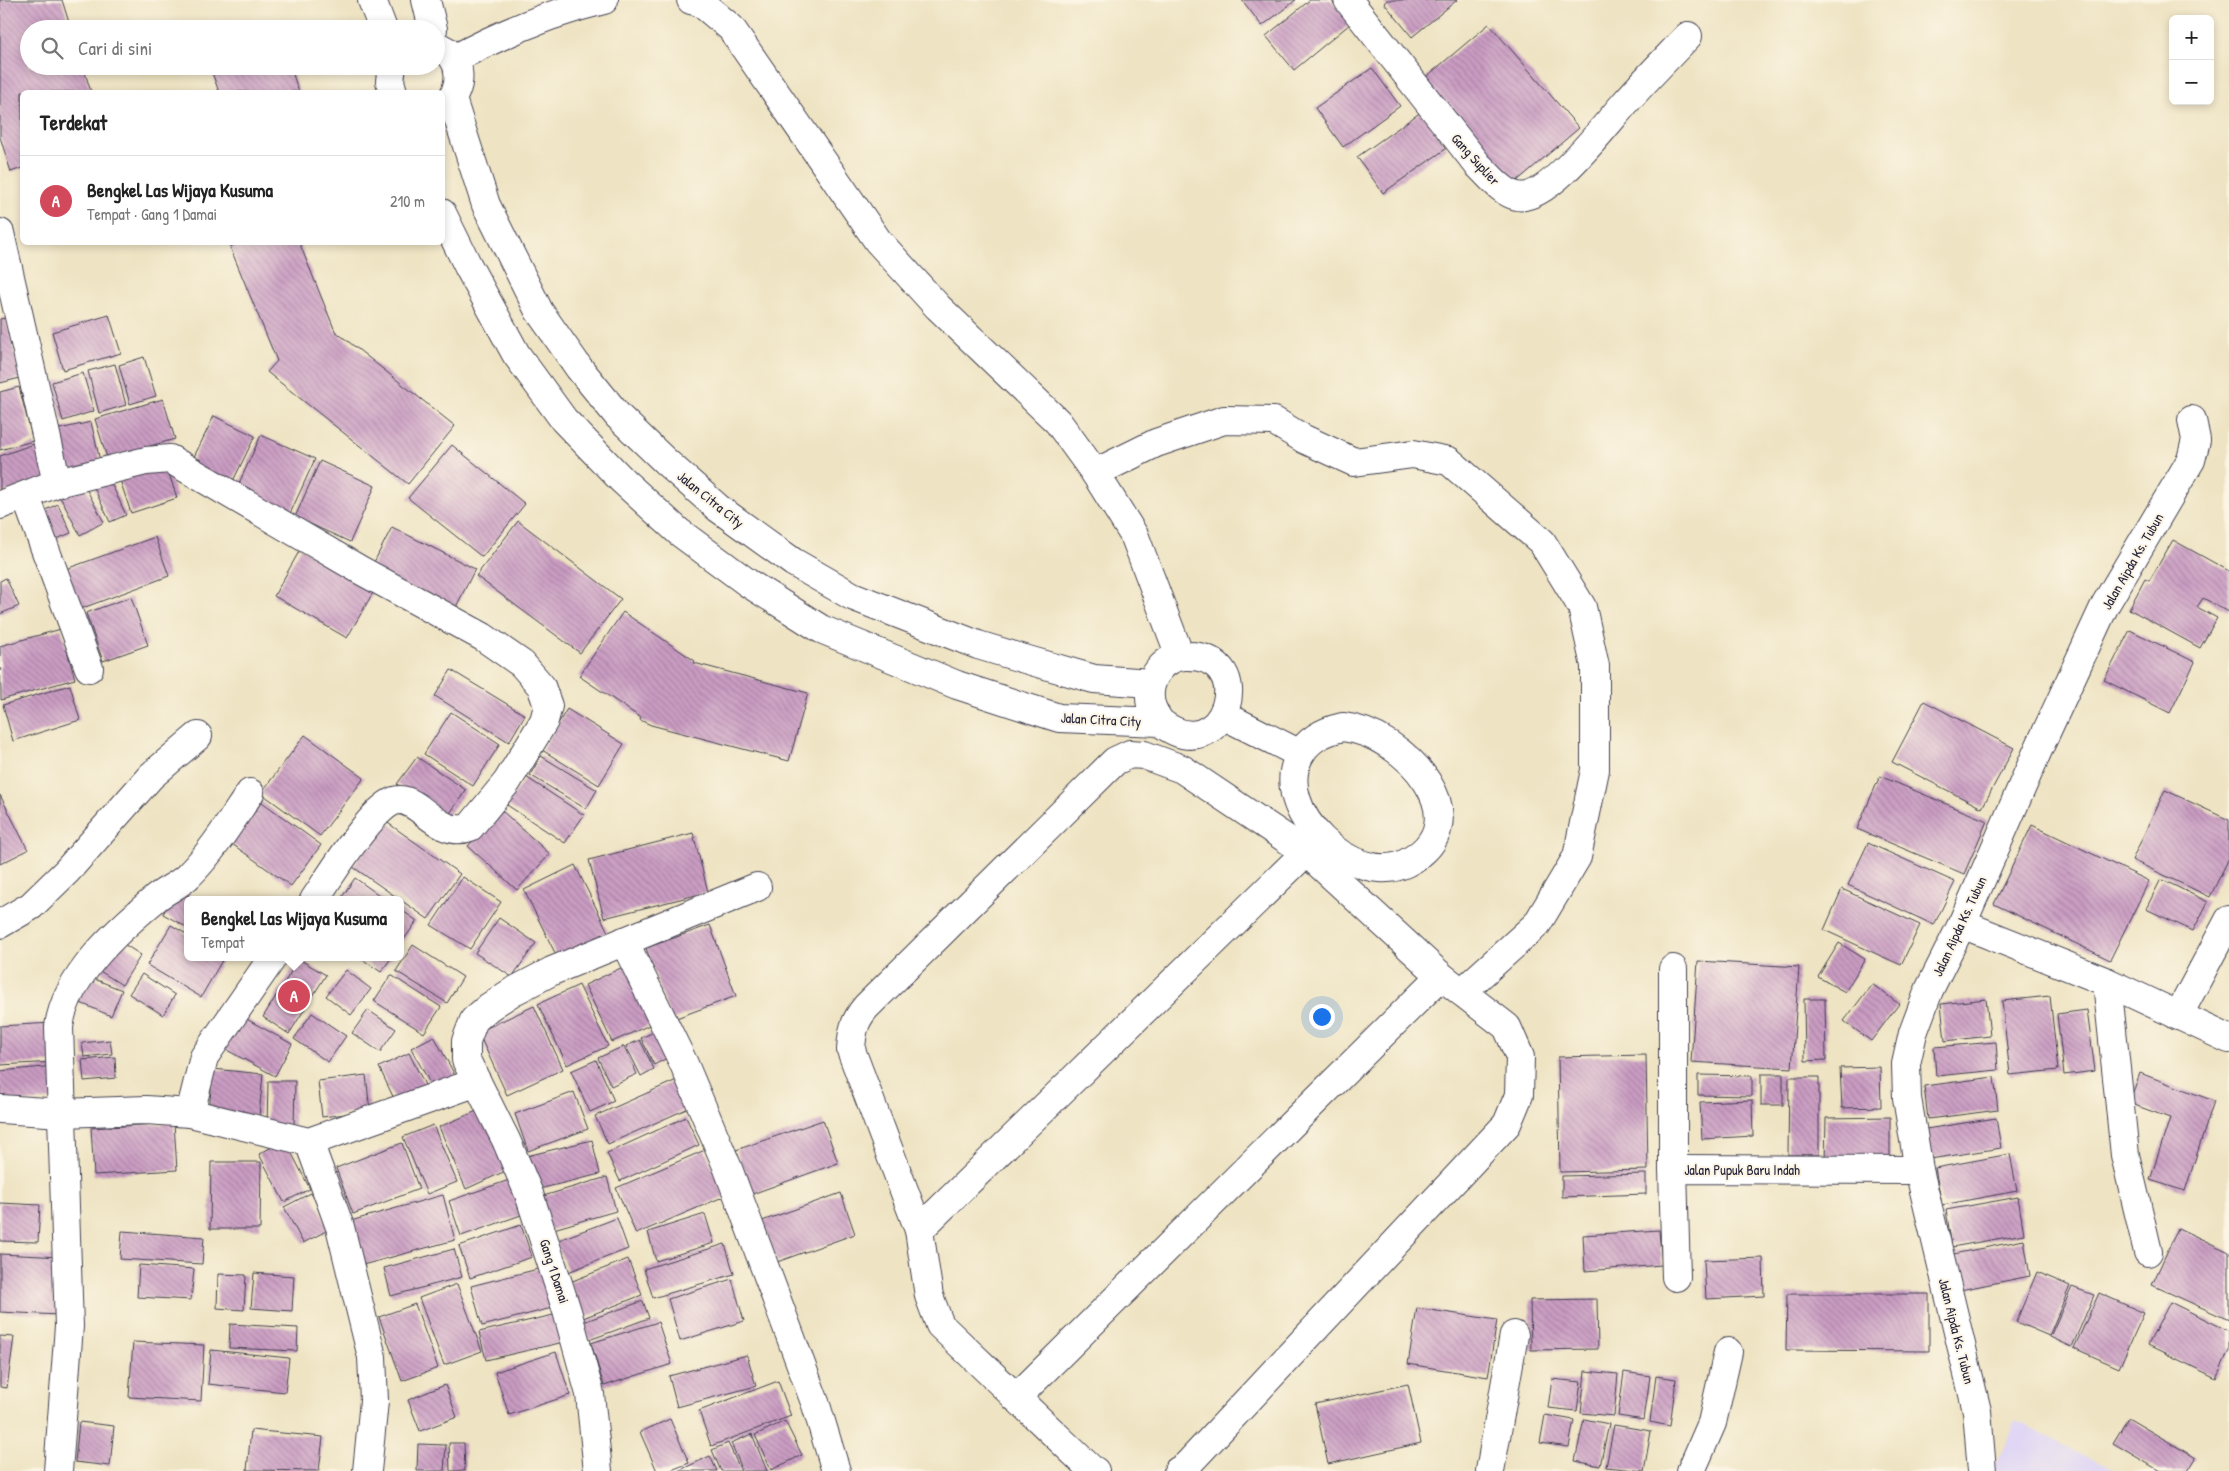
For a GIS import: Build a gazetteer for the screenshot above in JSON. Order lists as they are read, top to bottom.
{
  "streets": {
    "street": [
      "Gang Suplier",
      "Jalan Citra City",
      "Jalan Aipda Ks. Tubun",
      "Jalan Pupuk Baru Indah",
      "Gang 1 Damai"
    ]
  },
  "crossings": [
    ["Jalan Aipda Ks. Tubun", "Jalan Pupuk Baru Indah"]
  ],
  "page": {
    "map_buttons": ["+", "−"],
    "search": "Cari di sini",
    "heading": "Terdekat",
    "list": [
      {
        "mark": "A",
        "name": "Bengkel Las Wijaya Kusuma",
        "note": "Tempat · Gang 1 Damai",
        "value": "210 m"
      }
    ],
    "popup": ["Bengkel Las Wijaya Kusuma", "Tempat"],
    "pins": "A"
  }
}
